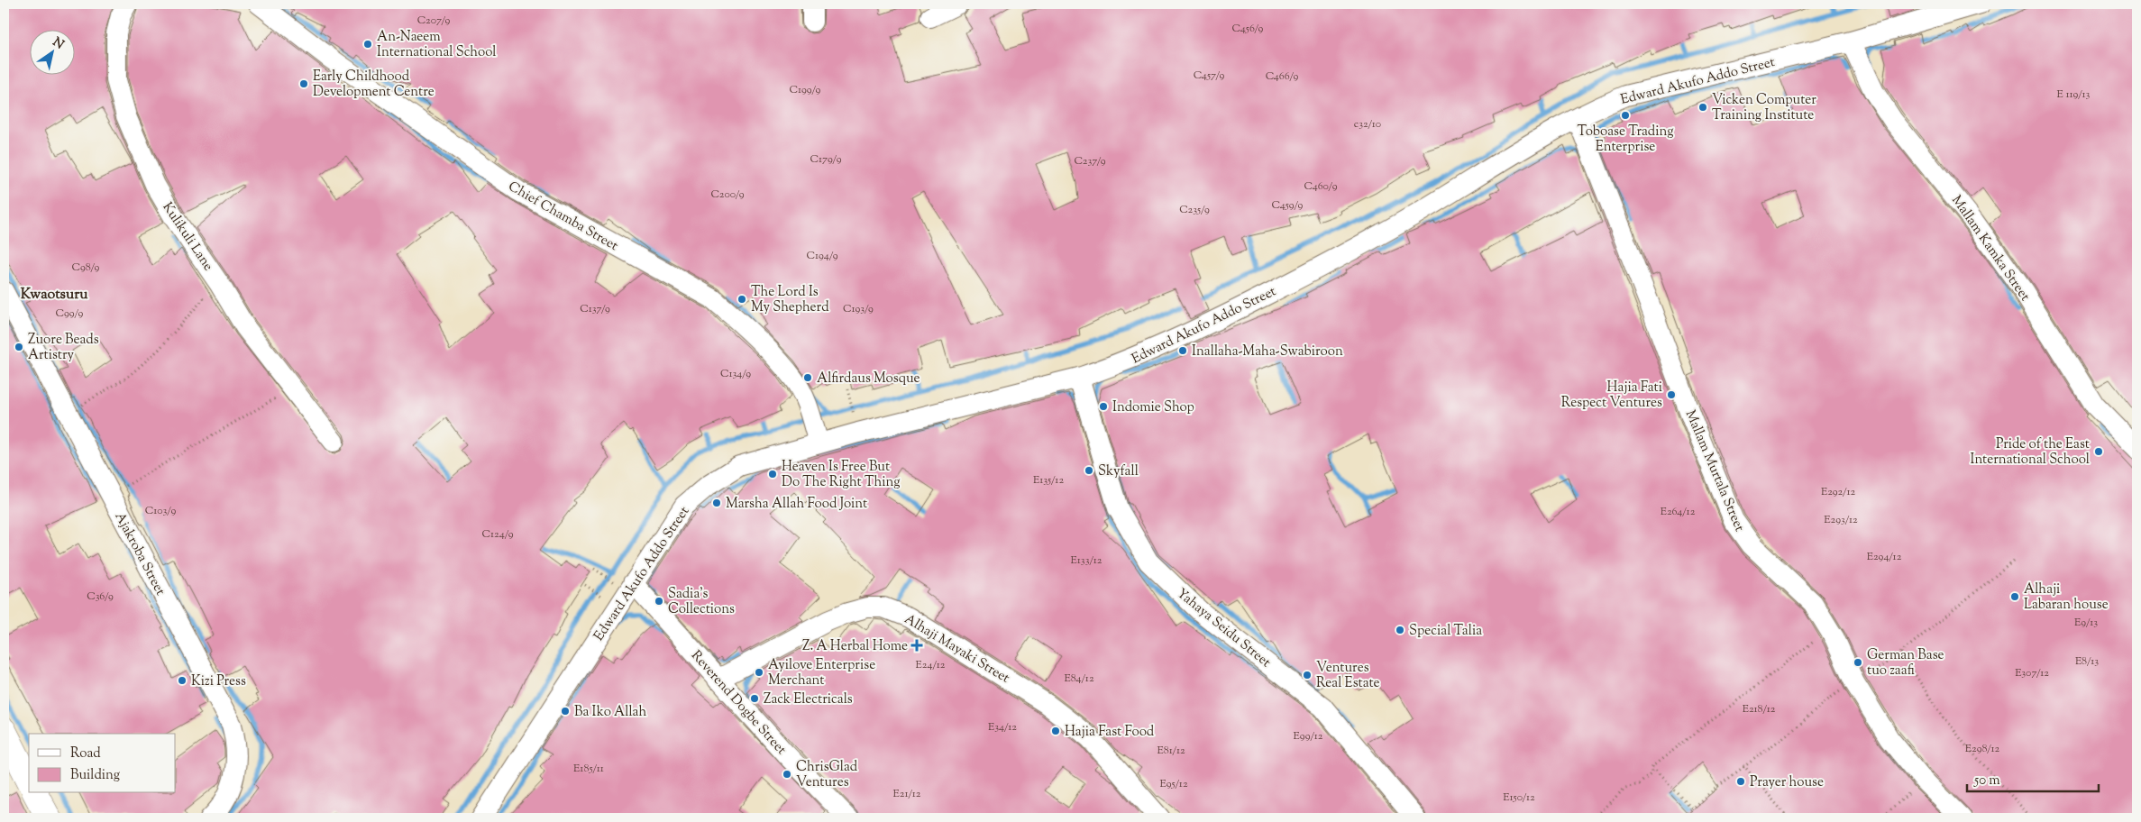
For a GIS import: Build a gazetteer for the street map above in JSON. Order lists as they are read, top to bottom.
{
  "streets": {
    "street": [
      "Edward Akufo Addo Street",
      "Chief Chamba Street",
      "Kulikuli Lane",
      "Mallam Kamka Street",
      "Mallam Murtala Street",
      "Ajakroba Street",
      "Yahaya Seidu Street",
      "Alhaji Mayaki Street",
      "Reverend Dogbe Street"
    ]
  },
  "crossings": [
    ["Edward Akufo Addo Street", "Chief Chamba Street"],
    ["Edward Akufo Addo Street", "Mallam Kamka Street"],
    ["Edward Akufo Addo Street", "Mallam Murtala Street"],
    ["Edward Akufo Addo Street", "Yahaya Seidu Street"],
    ["Edward Akufo Addo Street", "Reverend Dogbe Street"],
    ["Alhaji Mayaki Street", "Reverend Dogbe Street"]
  ],
  "districts": ["Kwaotsuru"],
  "places": {
    "other": [
      "An-Naeem International School",
      "Early Childhood Development Centre",
      "Vicken Computer Training Institute",
      "Toboase Trading Enterprise",
      "The Lord Is My Shepherd",
      "Zuore Beads Artistry",
      "Inallaha-Maha-Swabiroon",
      "Alfirdaus Mosque",
      "Hajia Fati Respect Ventures",
      "Indomie Shop",
      "Pride of the East International School",
      "Skyfall",
      "Heaven Is Free But Do The Right Thing",
      "Marsha Allah Food Joint",
      "Alhaji Labaran house",
      "Sadia's Collections",
      "Special Talia",
      "German Base tuo zaafi",
      "Ayilove Enterprise Merchant",
      "Ventures Real Estate",
      "Kizi Press",
      "Zack Electricals",
      "Ba Iko Allah",
      "Hajia Fast Food",
      "ChrisGlad Ventures",
      "Prayer house"
    ],
    "health": ["Z. A Herbal Home"]
  },
  "house_numbers": [
    "C207/9",
    "C456/9",
    "C457/9",
    "C466/9",
    "C199/9",
    "E 119/13",
    "c32/10",
    "C179/9",
    "C237/9",
    "C460/9",
    "C200/9",
    "C459/9",
    "C235/9",
    "C194/9",
    "C98/9",
    "C137/9",
    "C193/9",
    "C99/9",
    "C134/9",
    "E135/12",
    "E292/12",
    "C103/9",
    "E264/12",
    "E293/12",
    "C124/9",
    "E294/12",
    "E133/12",
    "C36/9",
    "E9/13",
    "E8/13",
    "E24/12",
    "E307/12",
    "E84/12",
    "E218/12",
    "E34/12",
    "E99/12",
    "E298/12",
    "E81/12",
    "E185/11",
    "E95/12",
    "E21/12",
    "E150/12"
  ],
  "legend": ["Road", "Building"],
  "scale_bar": "50 m",
  "north": "top right"
}
